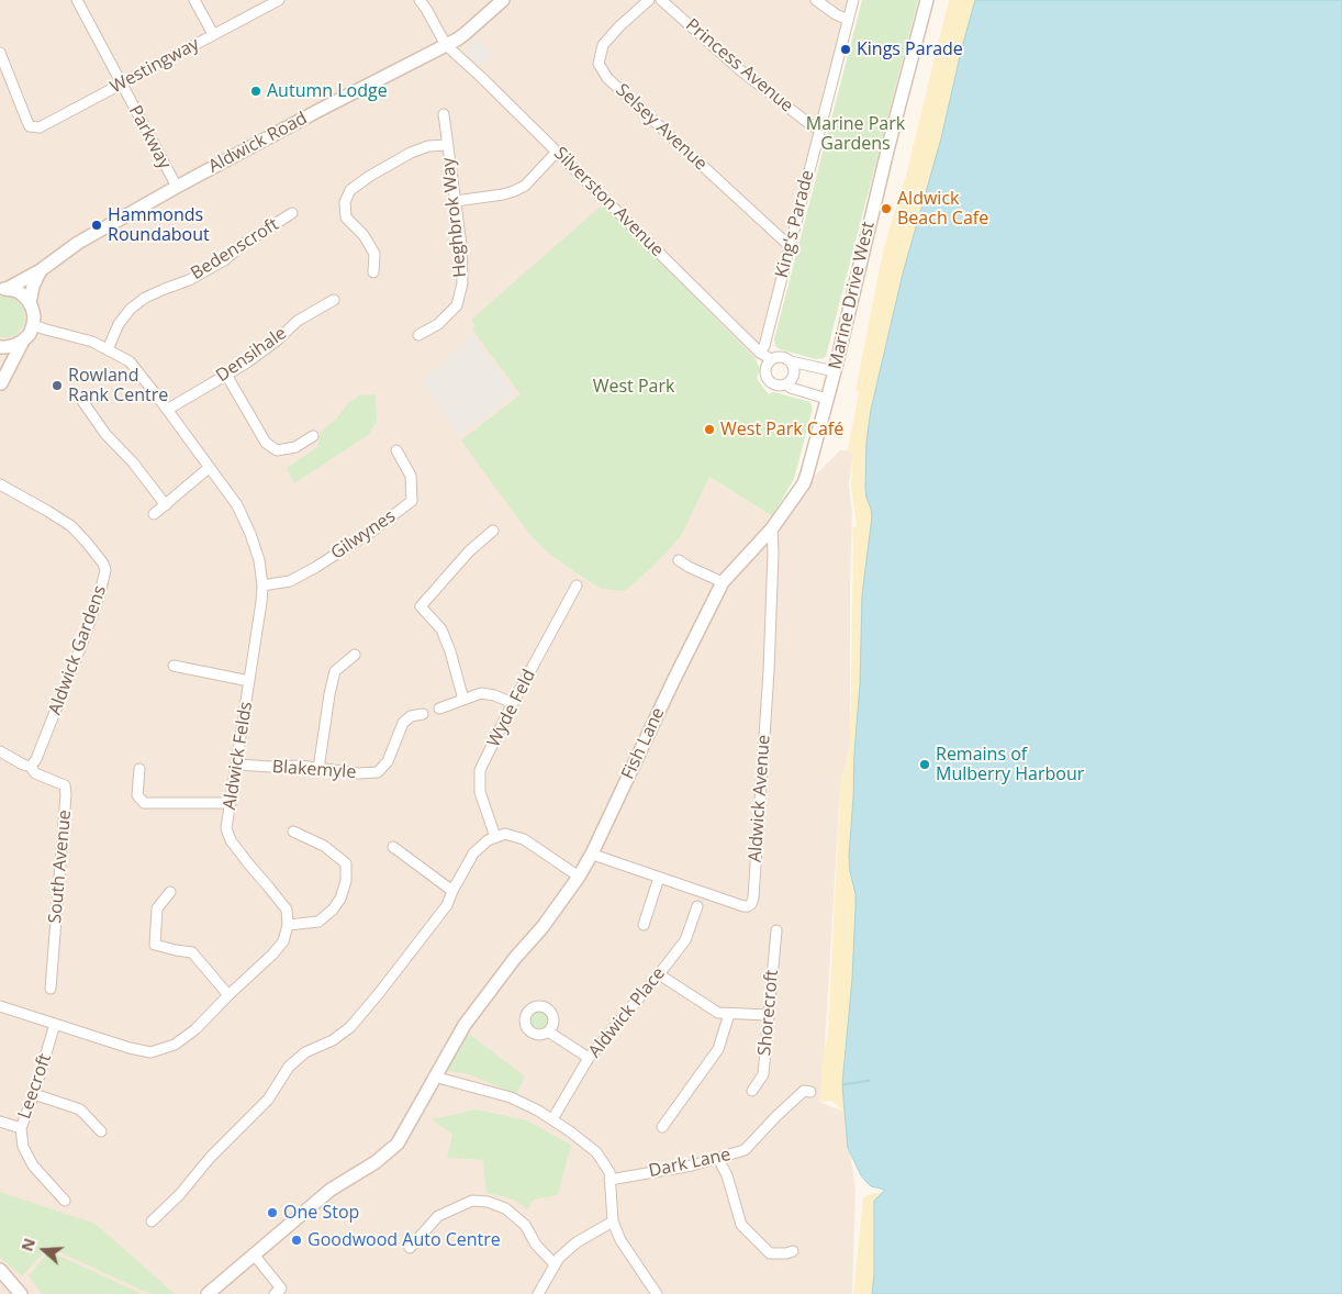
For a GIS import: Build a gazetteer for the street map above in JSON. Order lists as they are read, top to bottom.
{
  "streets": {
    "street": [
      "Westingway",
      "Princess Avenue",
      "Selsey Avenue",
      "Parkway",
      "Aldwick Road",
      "Silverston Avenue",
      "Heghbrok Way",
      "King's Parade",
      "Bedenscroft",
      "Marine Drive West",
      "Densihale",
      "Gilwynes",
      "Aldwick Gardens",
      "Wyde Feld",
      "Fish Lane",
      "Aldwick Felds",
      "Blakemyle",
      "Aldwick Avenue",
      "South Avenue",
      "Aldwick Place",
      "Shorecroft",
      "Leecroft",
      "Dark Lane"
    ]
  },
  "crossings": [
    ["Westingway", "Parkway"],
    ["Princess Avenue", "King's Parade"],
    ["Selsey Avenue", "King's Parade"],
    ["Parkway", "Aldwick Road"],
    ["Aldwick Road", "Silverston Avenue"],
    ["Silverston Avenue", "King's Parade"],
    ["Silverston Avenue", "Marine Drive West"],
    ["Bedenscroft", "Aldwick Felds"],
    ["Marine Drive West", "Fish Lane"],
    ["Densihale", "Aldwick Felds"],
    ["Gilwynes", "Aldwick Felds"],
    ["Aldwick Gardens", "South Avenue"],
    ["Fish Lane", "Aldwick Avenue"],
    ["Aldwick Felds", "Blakemyle"]
  ],
  "parks": ["Marine Park Gardens", "West Park"],
  "places": [
    "Kings Parade",
    "Autumn Lodge",
    "Aldwick Beach Cafe",
    "Hammonds Roundabout",
    "Rowland Rank Centre",
    "West Park Café",
    "Remains of Mulberry Harbour",
    "One Stop",
    "Goodwood Auto Centre"
  ],
  "north": "left"
}
